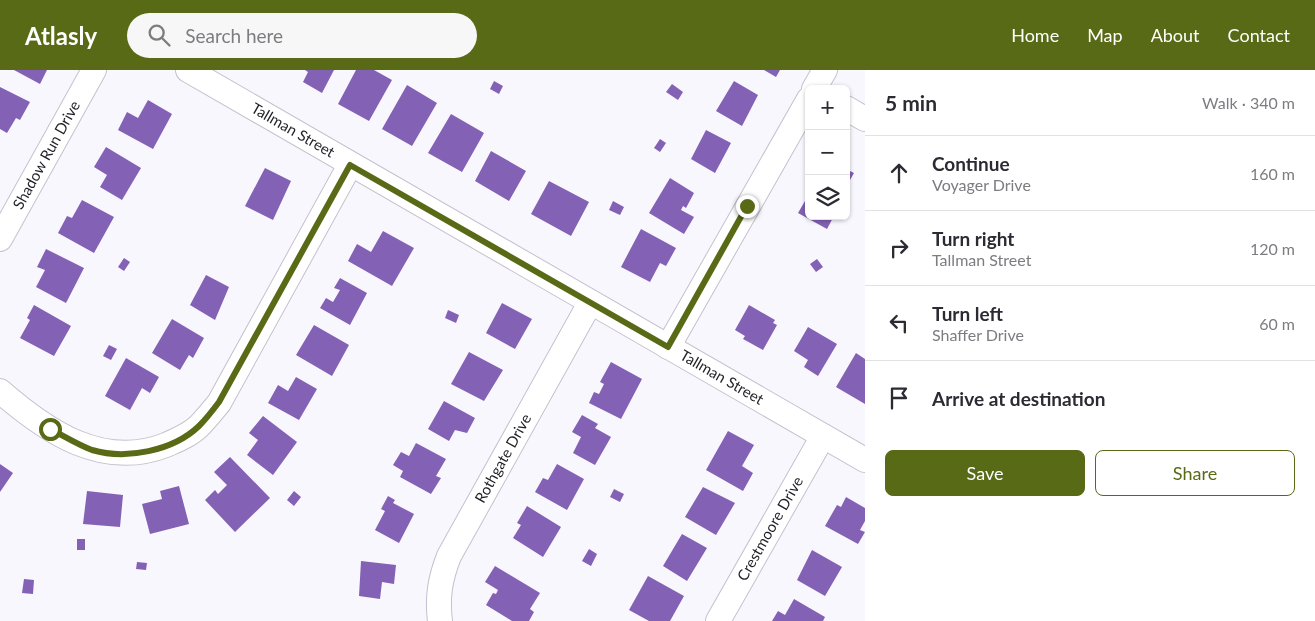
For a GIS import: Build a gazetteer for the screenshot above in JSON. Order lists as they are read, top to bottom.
{
  "streets": {
    "street": [
      "Tallman Street",
      "Shadow Run Drive",
      "Rothgate Drive",
      "Crestmoore Drive"
    ]
  },
  "crossings": [
    ["Tallman Street", "Rothgate Drive"],
    ["Tallman Street", "Crestmoore Drive"]
  ],
  "page": {
    "header": "Atlasly",
    "search": "Search here",
    "nav": [
      "Home",
      "Map",
      "About",
      "Contact"
    ],
    "heading": ["5 min", "Walk · 340 m"],
    "map_buttons": ["+", "−"],
    "list": [
      ["Continue", "Voyager Drive", "160 m"],
      ["Turn right", "Tallman Street", "120 m"],
      ["Turn left", "Shaffer Drive", "60 m"],
      "Arrive at destination"
    ],
    "buttons": ["Save", "Share"]
  }
}
